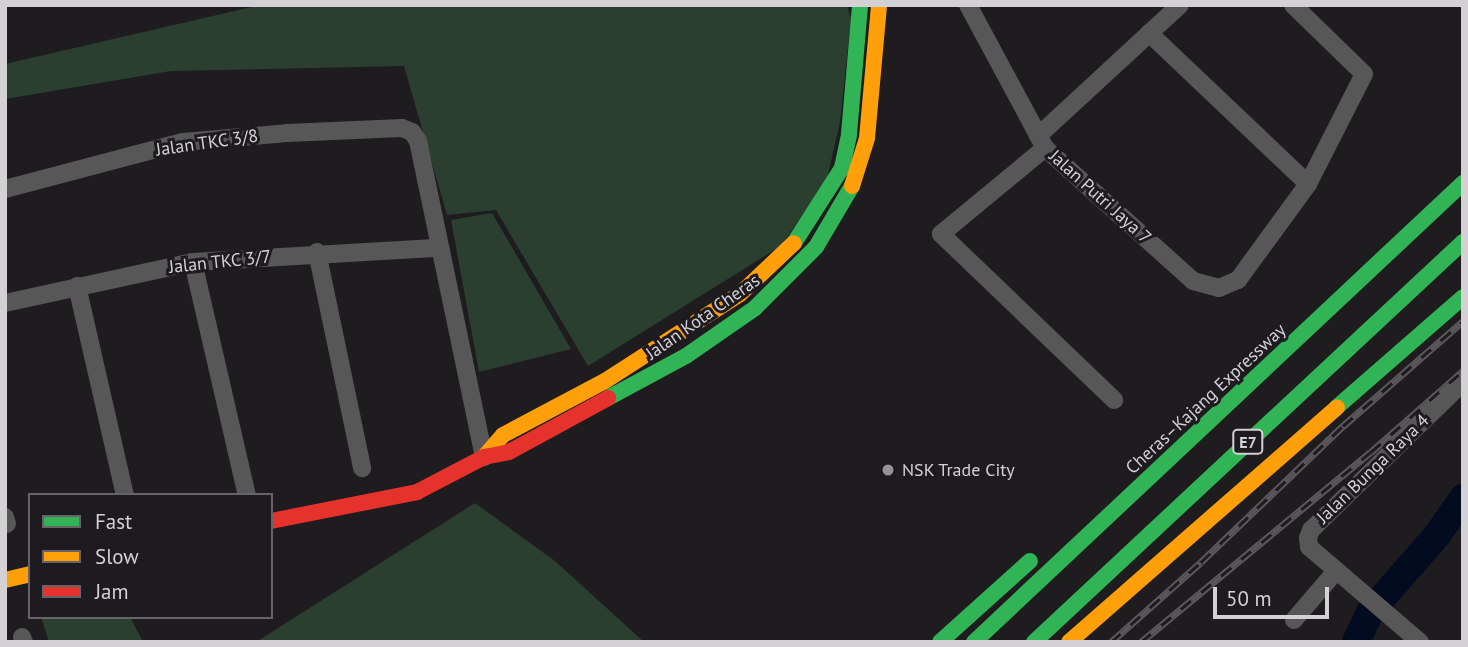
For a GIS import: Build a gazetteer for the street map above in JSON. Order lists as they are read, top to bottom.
{
  "streets": {
    "main road": ["Jalan Kota Cheras", "Cheras–Kajang Expressway", "E7"],
    "street": [
      "Jalan TKC 3/8",
      "Jalan Putri Jaya 7",
      "Jalan TKC 3/7",
      "Jalan Bunga Raya 4"
    ]
  },
  "crossings": [
    ["Jalan TKC 3/8", "Jalan TKC 3/7"]
  ],
  "places": ["NSK Trade City"],
  "legend": ["Fast", "Slow", "Jam"],
  "scale_bar": "50 m"
}
